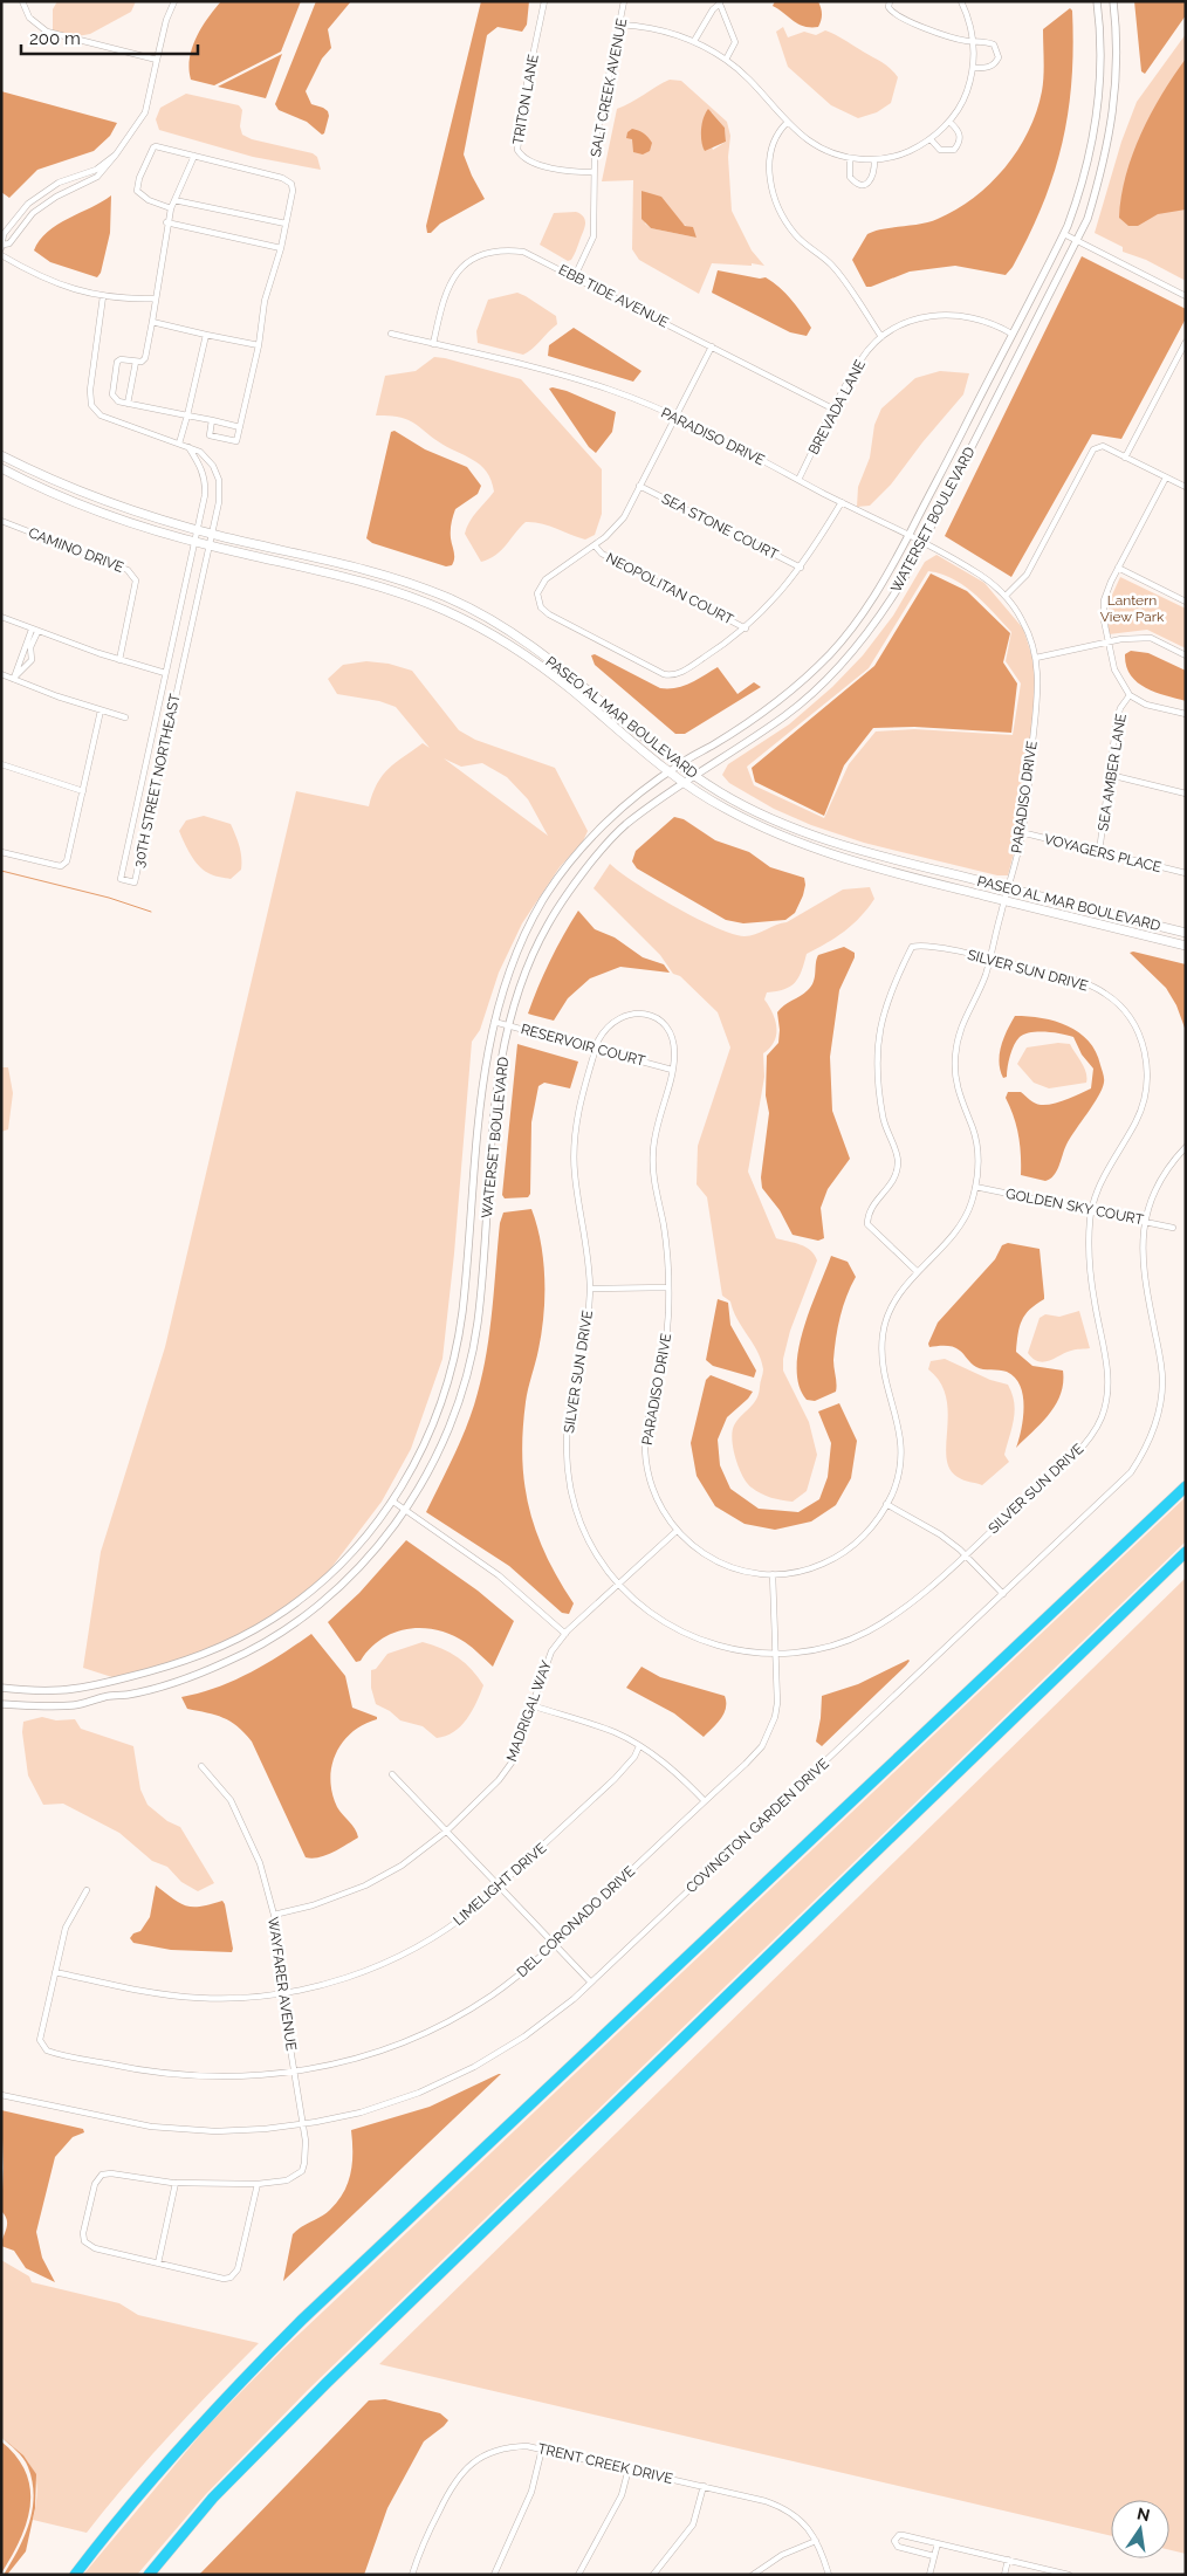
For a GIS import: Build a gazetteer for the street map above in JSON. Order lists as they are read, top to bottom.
{
  "streets": {
    "main road": ["PASEO AL MAR BOULEVARD"],
    "street": [
      "SALT CREEK AVENUE",
      "TRITON LANE",
      "EBB TIDE AVENUE",
      "BREVADA LANE",
      "PARADISO DRIVE",
      "WATERSET BOULEVARD",
      "SEA STONE COURT",
      "CAMINO DRIVE",
      "NEOPOLITAN COURT",
      "SEA AMBER LANE",
      "30TH STREET NORTHEAST",
      "VOYAGERS PLACE",
      "SILVER SUN DRIVE",
      "RESERVOIR COURT",
      "GOLDEN SKY COURT",
      "MADRIGAL WAY",
      "COVINGTON GARDEN DRIVE",
      "LIMELIGHT DRIVE",
      "DEL CORONADO DRIVE",
      "WAYFARER AVENUE",
      "TRENT CREEK DRIVE"
    ]
  },
  "crossings": [
    ["SALT CREEK AVENUE", "TRITON LANE"],
    ["SALT CREEK AVENUE", "EBB TIDE AVENUE"],
    ["EBB TIDE AVENUE", "BREVADA LANE"],
    ["EBB TIDE AVENUE", "PARADISO DRIVE"],
    ["BREVADA LANE", "PARADISO DRIVE"],
    ["BREVADA LANE", "WATERSET BOULEVARD"],
    ["PARADISO DRIVE", "WATERSET BOULEVARD"],
    ["PARADISO DRIVE", "PASEO AL MAR BOULEVARD"],
    ["PARADISO DRIVE", "VOYAGERS PLACE"],
    ["PARADISO DRIVE", "SILVER SUN DRIVE"],
    ["PARADISO DRIVE", "RESERVOIR COURT"],
    ["PARADISO DRIVE", "GOLDEN SKY COURT"],
    ["PARADISO DRIVE", "MADRIGAL WAY"],
    ["PARADISO DRIVE", "DEL CORONADO DRIVE"],
    ["WATERSET BOULEVARD", "PASEO AL MAR BOULEVARD"],
    ["WATERSET BOULEVARD", "RESERVOIR COURT"],
    ["PASEO AL MAR BOULEVARD", "30TH STREET NORTHEAST"],
    ["SEA AMBER LANE", "VOYAGERS PLACE"],
    ["SILVER SUN DRIVE", "RESERVOIR COURT"],
    ["SILVER SUN DRIVE", "GOLDEN SKY COURT"],
    ["SILVER SUN DRIVE", "MADRIGAL WAY"],
    ["SILVER SUN DRIVE", "DEL CORONADO DRIVE"],
    ["GOLDEN SKY COURT", "COVINGTON GARDEN DRIVE"],
    ["MADRIGAL WAY", "WAYFARER AVENUE"],
    ["COVINGTON GARDEN DRIVE", "WAYFARER AVENUE"],
    ["LIMELIGHT DRIVE", "DEL CORONADO DRIVE"],
    ["LIMELIGHT DRIVE", "WAYFARER AVENUE"],
    ["DEL CORONADO DRIVE", "WAYFARER AVENUE"]
  ],
  "parks": ["Lantern View Park"],
  "scale_bar": "200 m",
  "north": "top"
}
